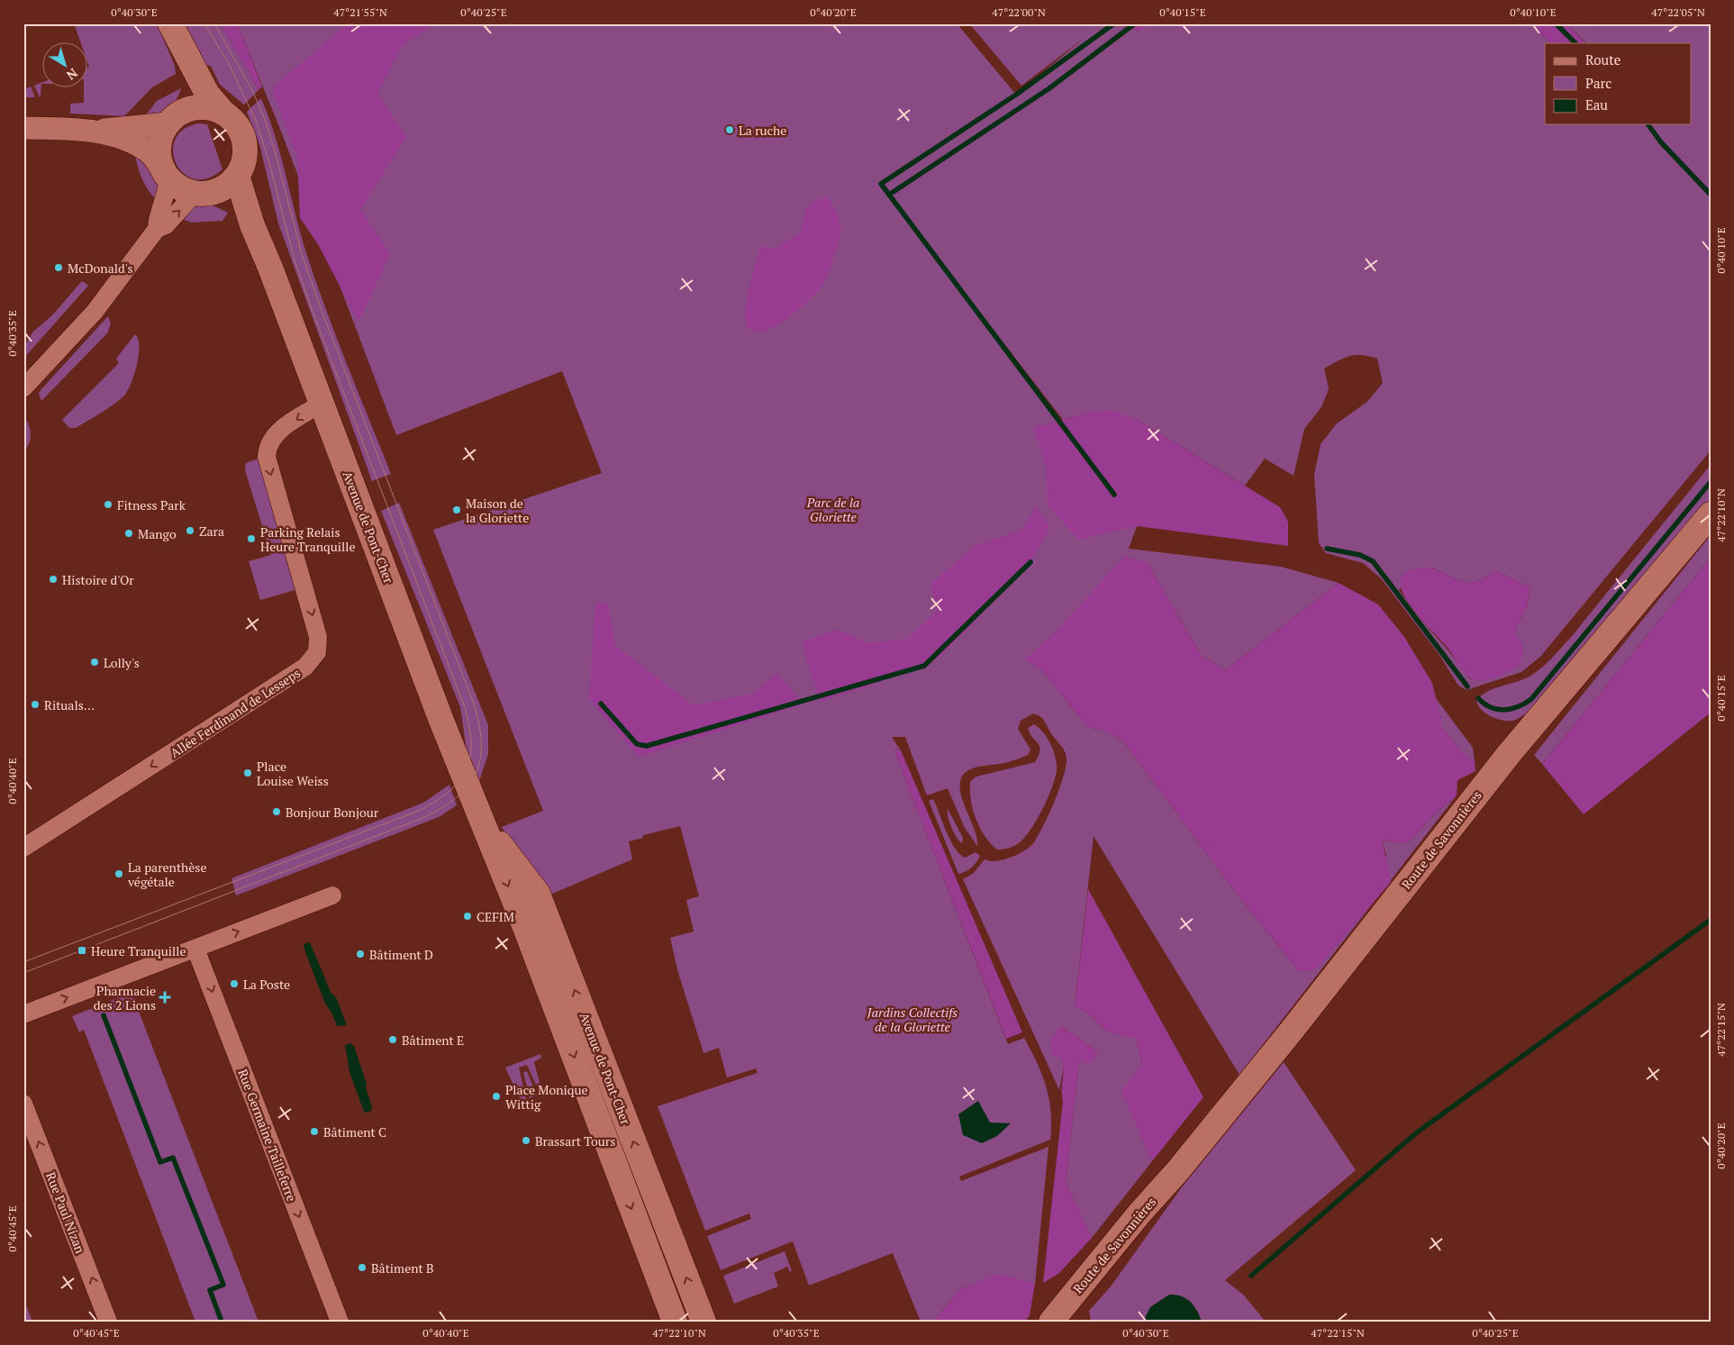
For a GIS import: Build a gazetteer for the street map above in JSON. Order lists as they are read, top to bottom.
{
  "streets": {
    "main road": ["Avenue de Pont-Cher", "Route de Savonnières"],
    "street": ["Allée Ferdinand de Lesseps", "Rue Germaine Tailleferre", "Rue Paul Nizan"]
  },
  "crossings": [
    ["Avenue de Pont-Cher", "Allée Ferdinand de Lesseps"]
  ],
  "one_way": ["Allée Ferdinand de Lesseps", "Rue Germaine Tailleferre", "Rue Paul Nizan"],
  "parks": ["Parc de la Gloriette", "Jardins Collectifs de la Gloriette"],
  "places": {
    "other": [
      "La ruche",
      "McDonald's",
      "Fitness Park",
      "Maison de la Gloriette",
      "Zara",
      "Mango",
      "Parking Relais Heure Tranquille",
      "Histoire d'Or",
      "Lolly's",
      "Rituals...",
      "Place Louise Weiss",
      "Bonjour Bonjour",
      "La parenthèse végétale",
      "CEFIM",
      "Bâtiment D",
      "La Poste",
      "Bâtiment E",
      "Place Monique Wittig",
      "Bâtiment C",
      "Brassart Tours",
      "Bâtiment B"
    ],
    "transit": ["Heure Tranquille"],
    "health": ["Pharmacie des 2 Lions"]
  },
  "legend": ["Route", "Parc", "Eau"],
  "north": "bottom right",
  "coordinates": [
    "0°40'30\"E",
    "47°21'55\"N",
    "0°40'25\"E",
    "0°40'20\"E",
    "47°22'00\"N",
    "0°40'15\"E",
    "0°40'10\"E",
    "47°22'05\"N",
    "0°40'35\"E",
    "47°22'10\"N",
    "0°40'40\"E",
    "47°22'15\"N",
    "0°40'45\"E"
  ]
}
